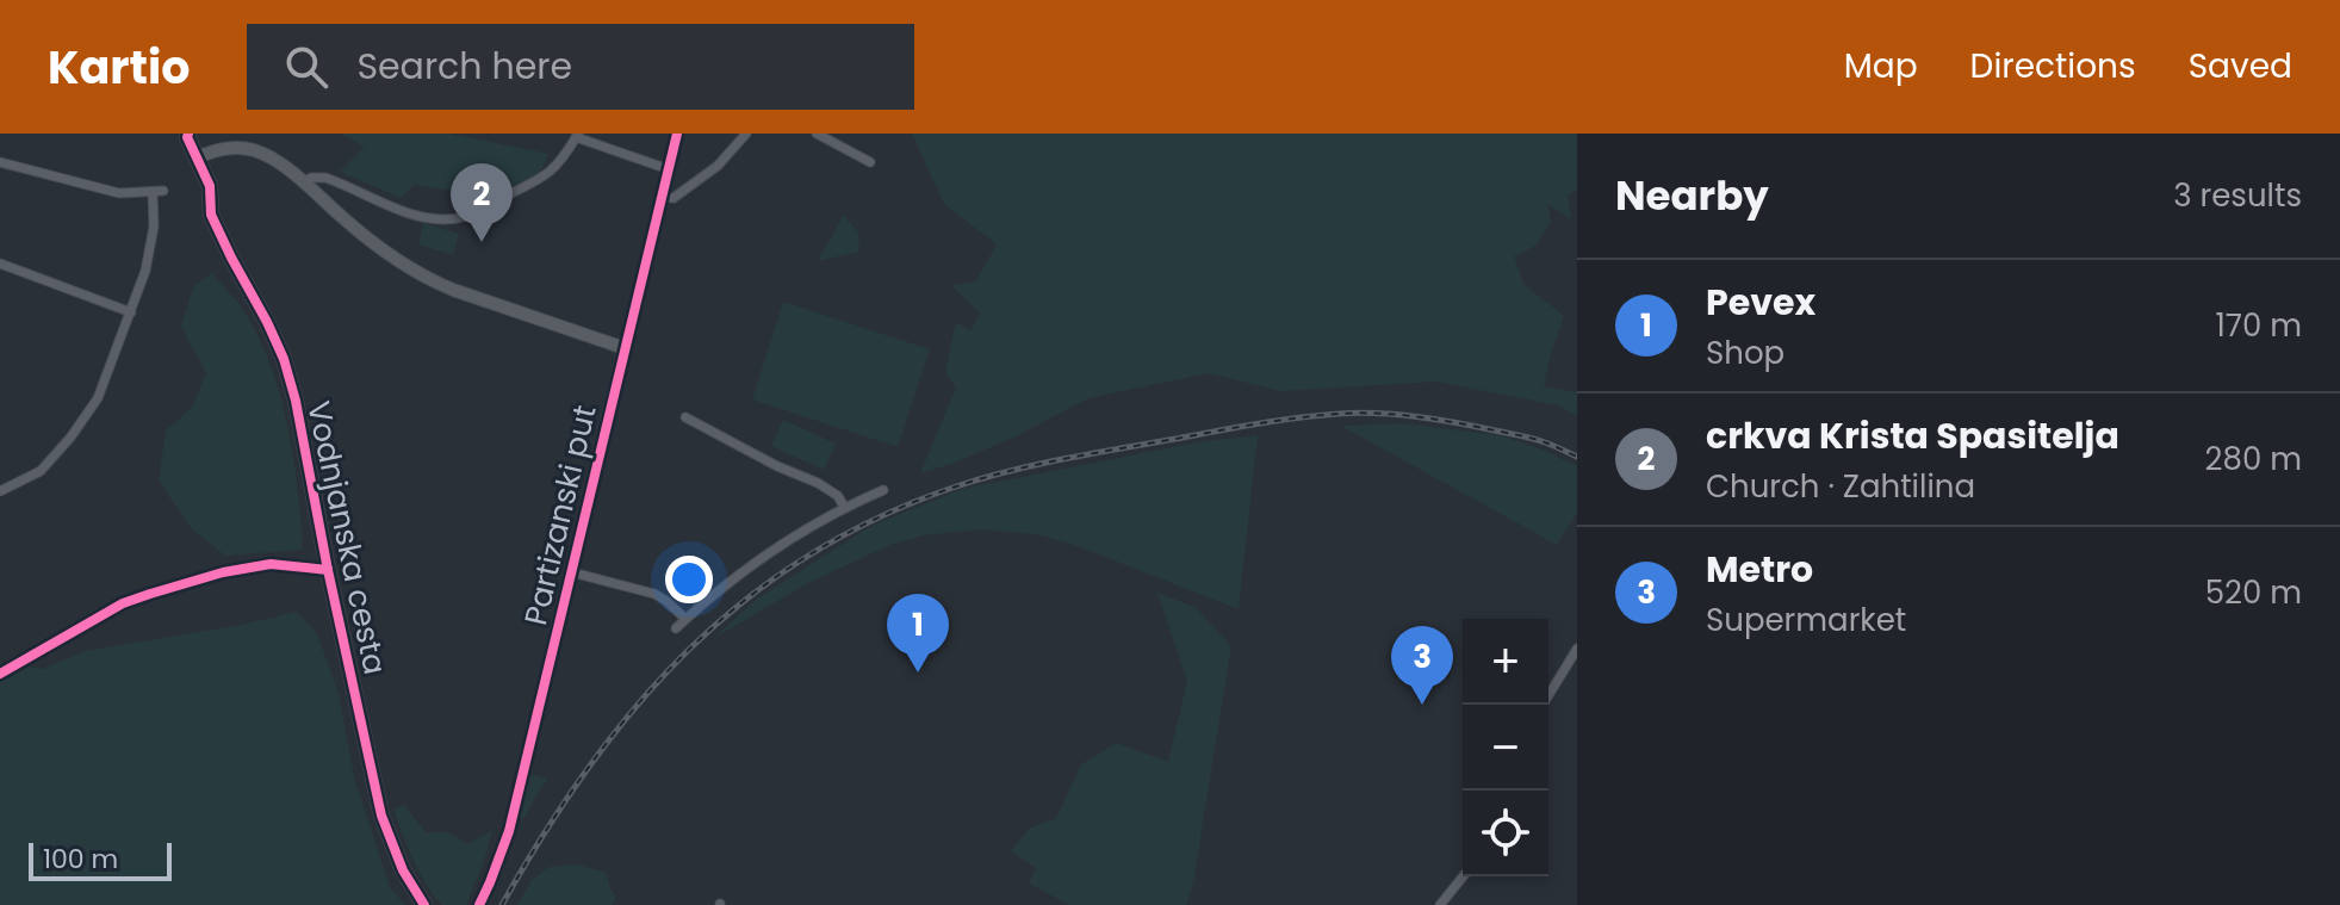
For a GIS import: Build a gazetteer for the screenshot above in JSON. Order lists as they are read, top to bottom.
{
  "streets": {
    "main road": ["Partizanski put", "Vodnjanska cesta"]
  },
  "scale_bar": "100 m",
  "page": {
    "header": "Kartio",
    "search": "Search here",
    "nav": ["Map", "Directions", "Saved"],
    "heading": ["Nearby", "3 results"],
    "pins": ["2", "1", "3"],
    "list": [
      {
        "mark": "1",
        "name": "Pevex",
        "note": "Shop",
        "value": "170 m"
      },
      {
        "mark": "2",
        "name": "crkva Krista Spasitelja",
        "note": "Church · Zahtilina",
        "value": "280 m"
      },
      {
        "mark": "3",
        "name": "Metro",
        "note": "Supermarket",
        "value": "520 m"
      }
    ],
    "map_buttons": ["+", "−"],
    "scale": "100 m"
  }
}
